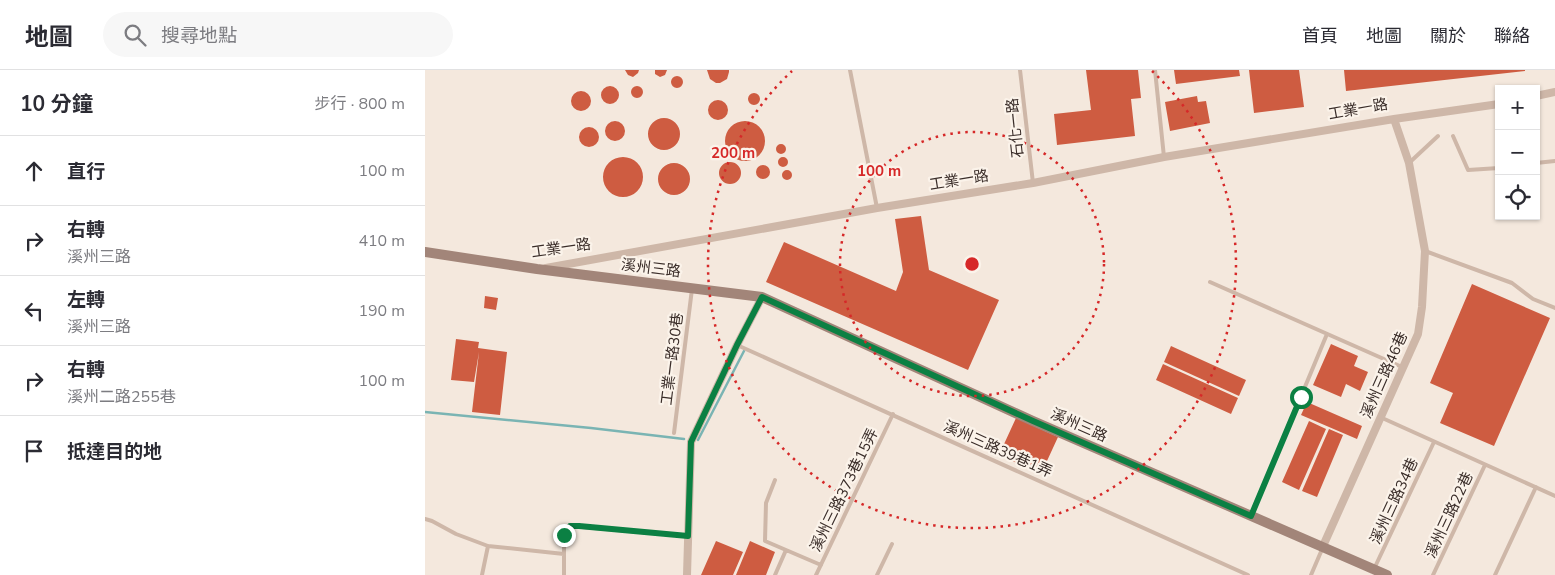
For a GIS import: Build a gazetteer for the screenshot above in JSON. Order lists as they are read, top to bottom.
{
  "streets": {
    "street": ["工業一路", "溪州三路", "溪州三路46巷"],
    "lane": [
      "石化一路",
      "工業一路30巷",
      "溪州三路39巷1弄",
      "溪州三路373巷15弄",
      "溪州三路34巷",
      "溪州三路22巷"
    ]
  },
  "crossings": [
    ["工業一路", "石化一路"],
    ["工業一路", "溪州三路"],
    ["工業一路", "溪州三路46巷"],
    ["溪州三路", "工業一路30巷"],
    ["溪州三路", "溪州三路46巷"],
    ["溪州三路", "溪州三路34巷"],
    ["溪州三路39巷1弄", "溪州三路373巷15弄"]
  ],
  "page": {
    "header": "地圖",
    "search": "搜尋地點",
    "nav": [
      "首頁",
      "地圖",
      "關於",
      "聯絡"
    ],
    "heading": ["10 分鐘", "步行 · 800 m"],
    "map_buttons": ["+", "−"],
    "list": [
      ["直行", "100 m"],
      ["右轉", "溪州三路", "410 m"],
      ["左轉", "溪州三路", "190 m"],
      ["右轉", "溪州二路255巷", "100 m"],
      "抵達目的地"
    ]
  },
  "rings": ["200 m", "100 m"]
}
